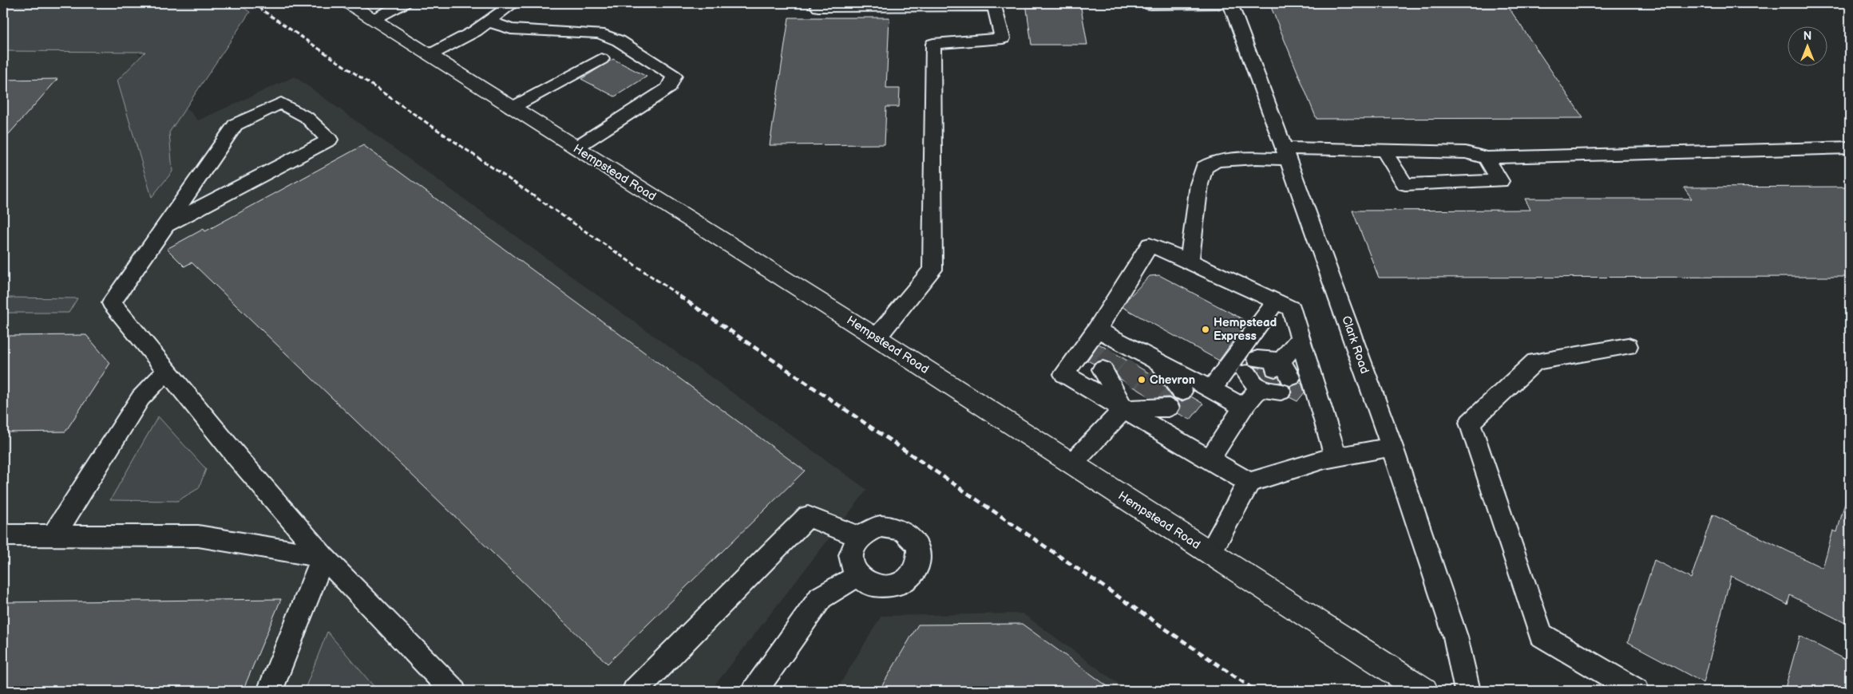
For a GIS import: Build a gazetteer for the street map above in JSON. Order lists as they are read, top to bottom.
{
  "streets": {
    "main road": ["Hempstead Road"],
    "street": ["Clark Road"]
  },
  "places": ["Hempstead Express", "Chevron"],
  "north": "top"
}
